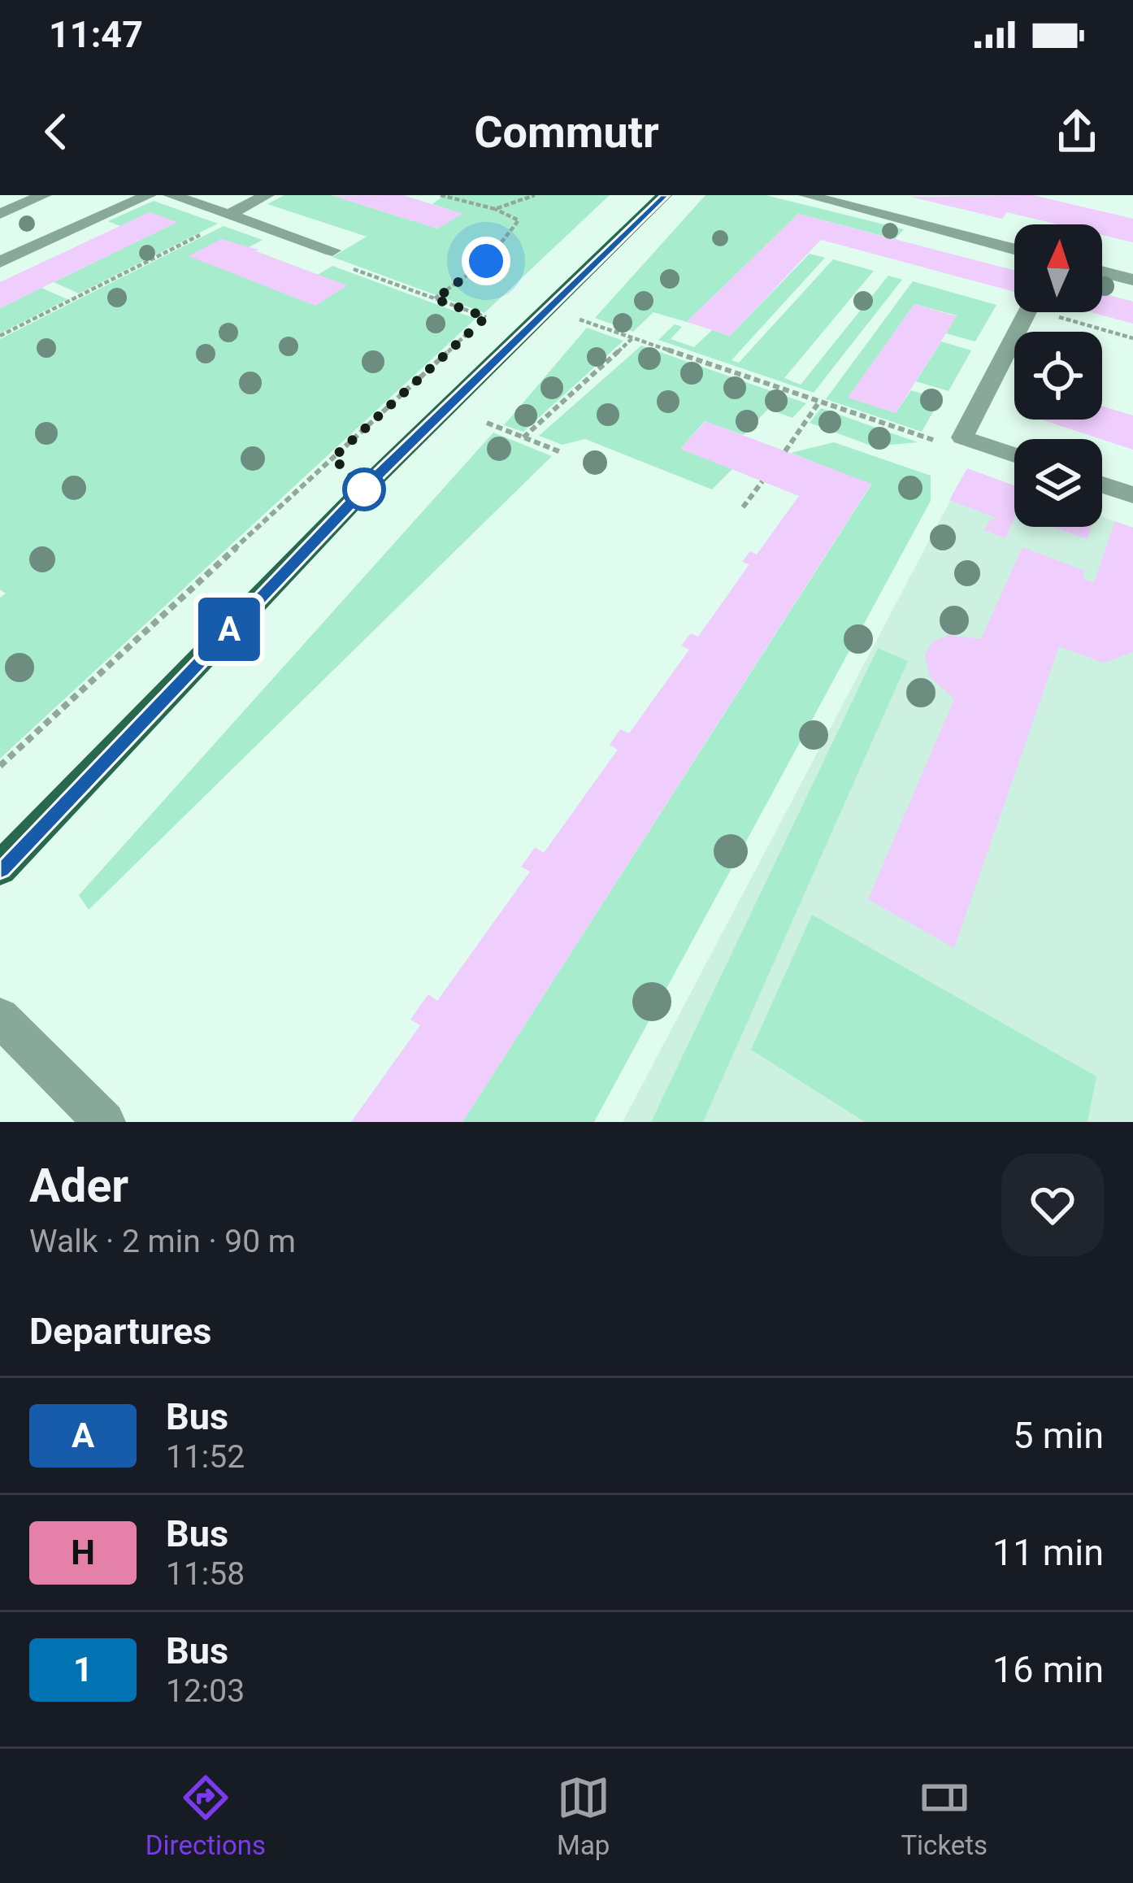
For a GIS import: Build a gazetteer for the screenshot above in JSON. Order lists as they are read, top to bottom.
{
  "lines": ["bus line A"],
  "north": "top",
  "page": {
    "status": "11:47",
    "header": "Commutr",
    "on_map": "A",
    "heading": [
      ["Ader", "Walk · 2 min · 90 m"],
      "Departures"
    ],
    "list": [
      {
        "mark": "A",
        "name": "Bus",
        "note": "11:52",
        "value": "5 min"
      },
      {
        "mark": "H",
        "name": "Bus",
        "note": "11:58",
        "value": "11 min"
      },
      {
        "mark": "1",
        "name": "Bus",
        "note": "12:03",
        "value": "16 min"
      }
    ],
    "tabs": ["Directions", "Map", "Tickets"]
  }
}
